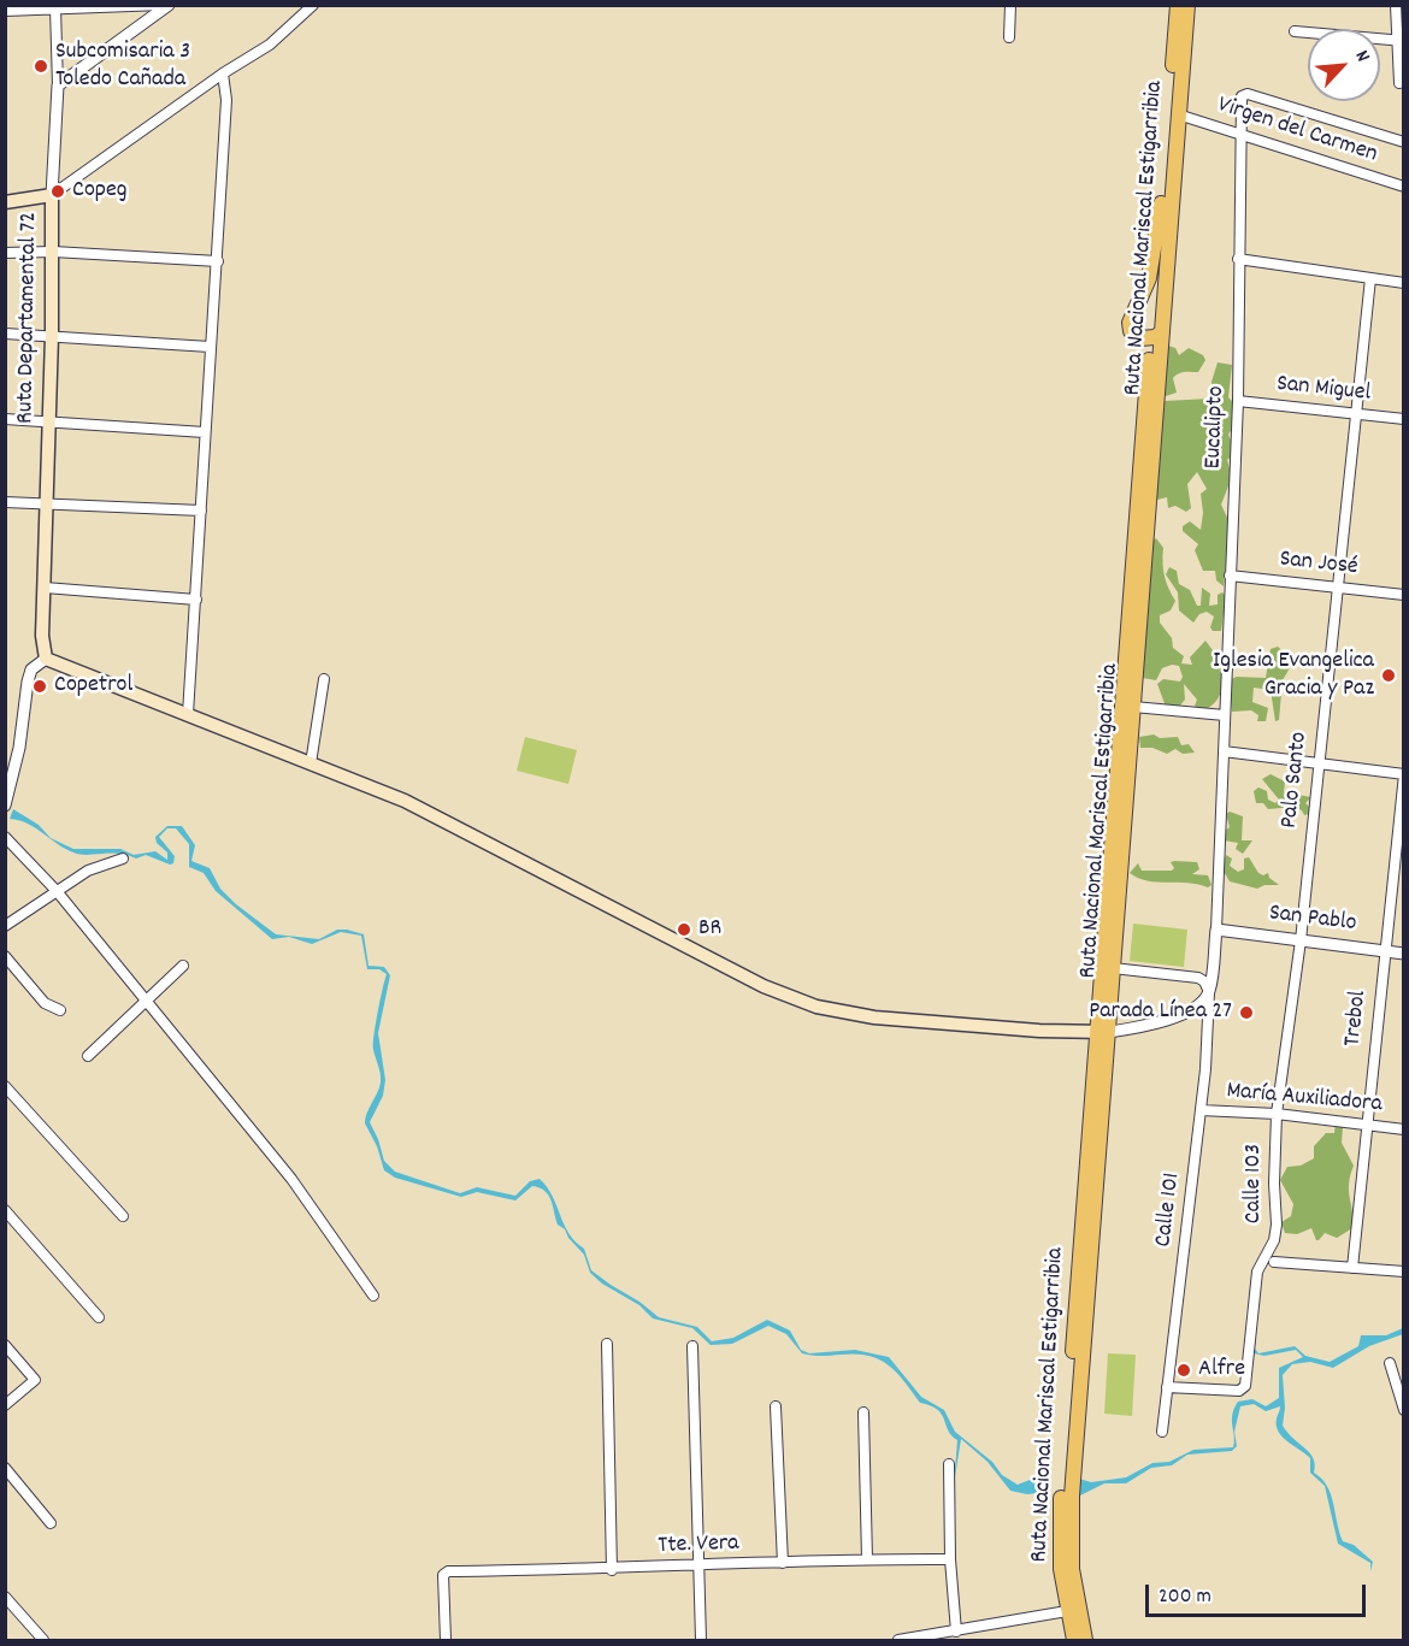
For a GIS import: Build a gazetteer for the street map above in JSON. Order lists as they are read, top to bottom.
{
  "streets": {
    "highway": ["Ruta Nacional Mariscal Estigarribia"],
    "main road": ["Ruta Departamental 72"],
    "street": [
      "Virgen del Carmen",
      "San Miguel",
      "Eucalipto",
      "San José",
      "Palo Santo",
      "San Pablo",
      "Trebol",
      "María Auxiliadora",
      "Calle 103",
      "Calle 101",
      "Tte. Vera"
    ]
  },
  "crossings": [
    ["Virgen del Carmen", "Ruta Nacional Mariscal Estigarribia"],
    ["Virgen del Carmen", "Eucalipto"],
    ["San Miguel", "Eucalipto"],
    ["San Miguel", "Palo Santo"],
    ["Eucalipto", "San José"],
    ["Eucalipto", "San Pablo"],
    ["San José", "Palo Santo"],
    ["Palo Santo", "San Pablo"],
    ["Palo Santo", "María Auxiliadora"],
    ["Palo Santo", "Calle 103"],
    ["San Pablo", "Trebol"],
    ["Trebol", "María Auxiliadora"],
    ["María Auxiliadora", "Calle 103"],
    ["María Auxiliadora", "Calle 101"],
    ["Calle 103", "Calle 101"]
  ],
  "places": [
    "Subcomisaria 3 Toledo Cañada",
    "Copeg",
    "Iglesia Evangelica Gracia y Paz",
    "Copetrol",
    "BR",
    "Parada Línea 27",
    "Alfre"
  ],
  "scale_bar": "200 m",
  "north": "top right"
}
